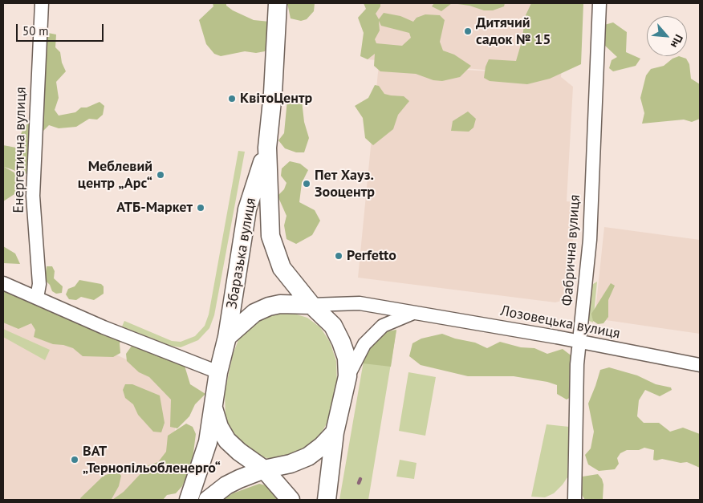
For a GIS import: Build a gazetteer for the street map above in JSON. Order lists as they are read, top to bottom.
{
  "streets": {
    "main road": ["Збаразька вулиця"],
    "street": ["Енергетична вулиця", "Фабрична вулиця", "Лозовецька вулиця"]
  },
  "crossings": [
    ["Фабрична вулиця", "Лозовецька вулиця"],
    ["Збаразька вулиця", "Лозовецька вулиця"]
  ],
  "places": [
    "Дитячий садок № 15",
    "КвітоЦентр",
    "Меблевий центр „Арс“",
    "Пет Хауз. Зооцентр",
    "АТБ-Маркет",
    "Perfetto",
    "ВАТ „Тернопільобленерго“"
  ],
  "scale_bar": "50 m",
  "north": "bottom right"
}
